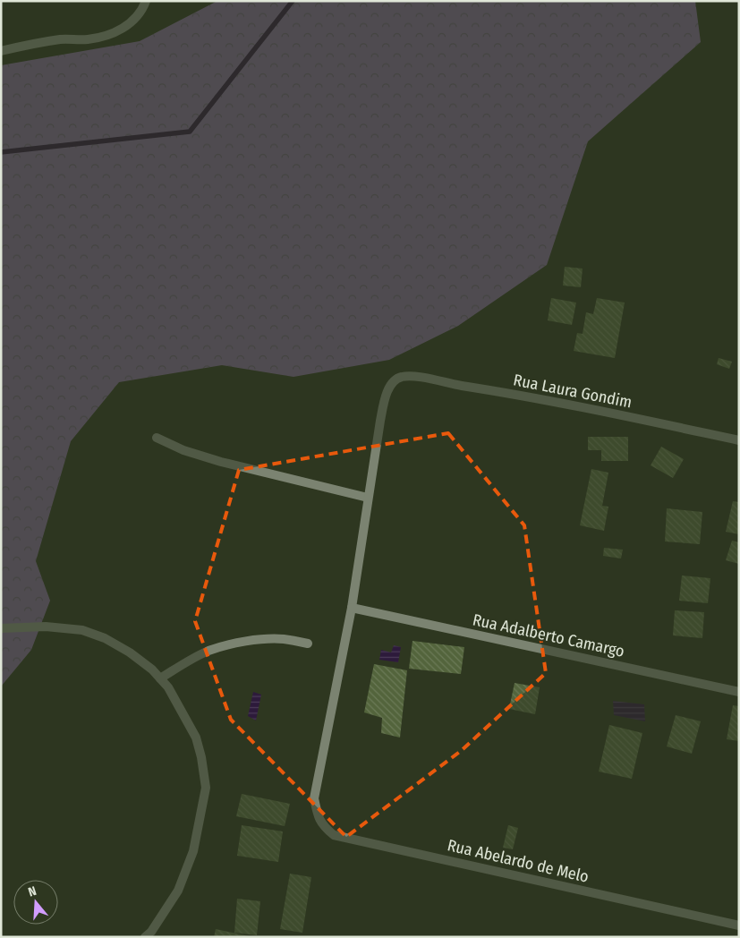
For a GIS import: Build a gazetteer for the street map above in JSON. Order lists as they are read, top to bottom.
{
  "streets": {
    "street": ["Rua Laura Gondim", "Rua Adalberto Camargo", "Rua Abelardo de Melo"]
  },
  "crossings": [
    ["Rua Adalberto Camargo", "Rua Abelardo de Melo"]
  ],
  "north": "top"
}
